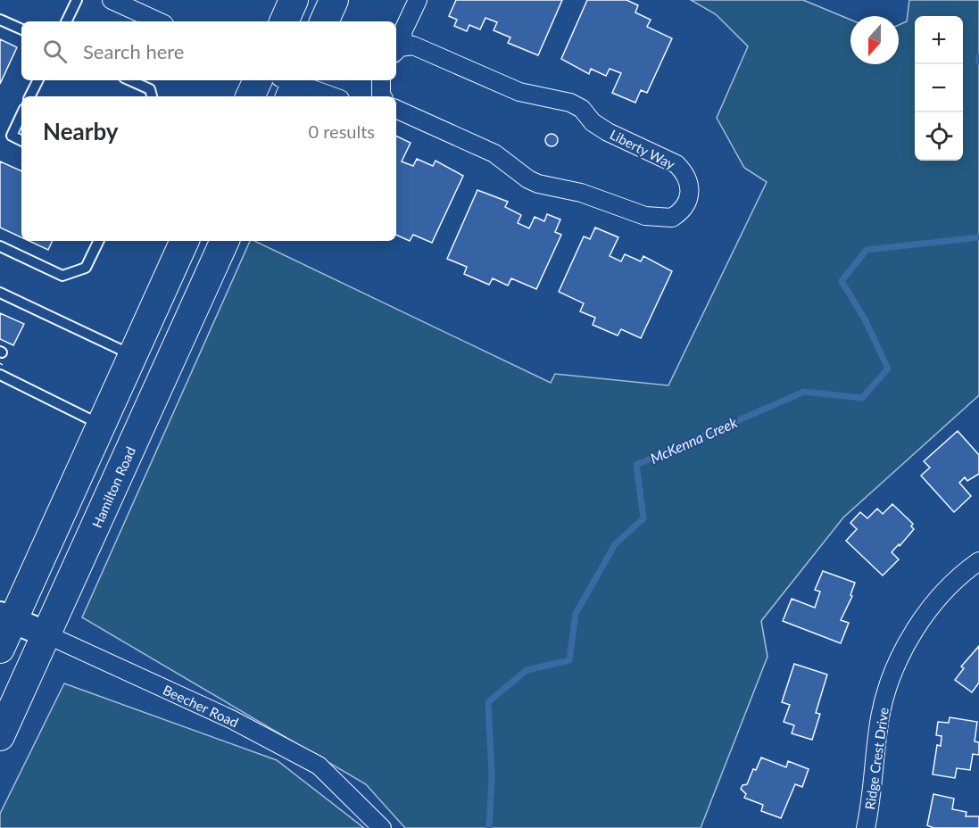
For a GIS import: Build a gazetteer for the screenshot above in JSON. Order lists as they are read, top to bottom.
{
  "streets": {
    "main road": ["Hamilton Road"],
    "street": ["Liberty Way", "Beecher Road", "Ridge Crest Drive"]
  },
  "crossings": [
    ["Hamilton Road", "Beecher Road"]
  ],
  "water": ["McKenna Creek"],
  "north": "bottom",
  "page": {
    "map_buttons": ["+", "−"],
    "search": "Search here",
    "heading": ["Nearby", "0 results"]
  }
}
